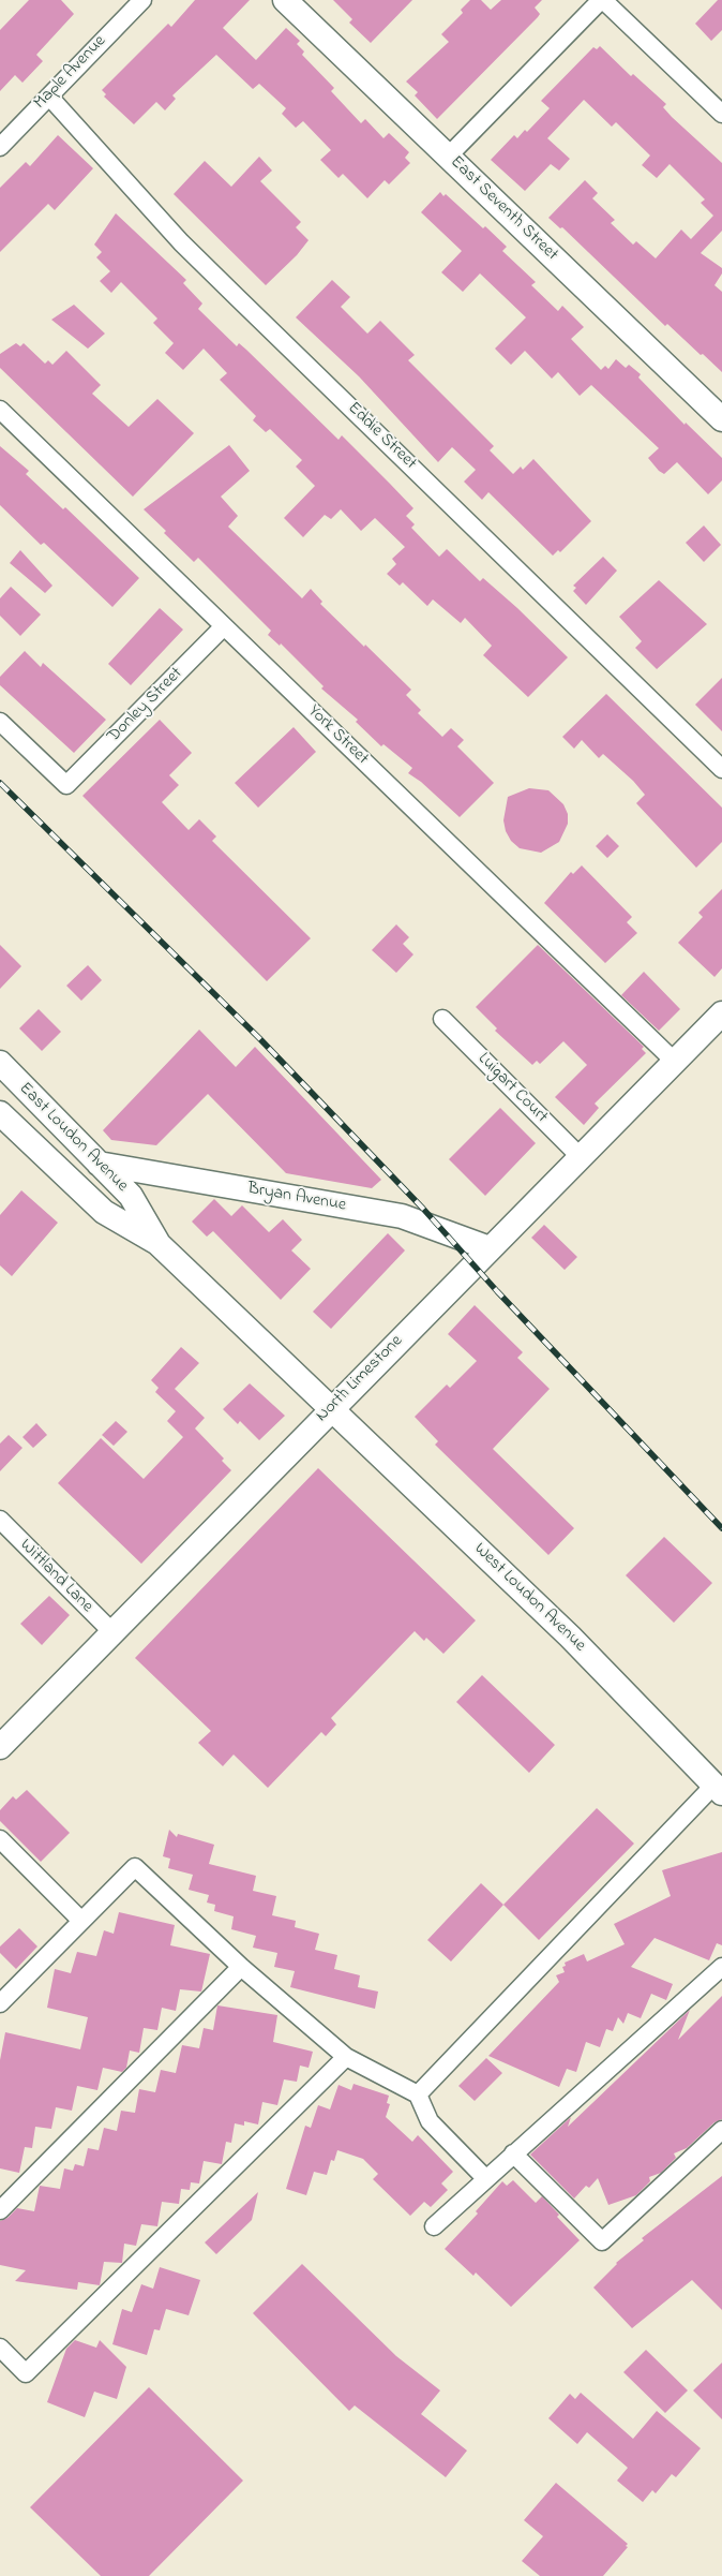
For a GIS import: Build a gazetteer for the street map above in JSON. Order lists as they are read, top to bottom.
{
  "streets": {
    "street": [
      "Maple Avenue",
      "East Seventh Street",
      "Eddie Street",
      "Donley Street",
      "York Street",
      "Luigart Court",
      "East Loudon Avenue",
      "Bryan Avenue",
      "North Limestone",
      "Wittland Lane",
      "West Loudon Avenue"
    ]
  },
  "crossings": [
    ["Maple Avenue", "Eddie Street"],
    ["Donley Street", "York Street"],
    ["York Street", "North Limestone"],
    ["Luigart Court", "North Limestone"],
    ["East Loudon Avenue", "Bryan Avenue"],
    ["East Loudon Avenue", "North Limestone"],
    ["East Loudon Avenue", "West Loudon Avenue"],
    ["Bryan Avenue", "North Limestone"],
    ["North Limestone", "Wittland Lane"],
    ["North Limestone", "West Loudon Avenue"]
  ]
}
